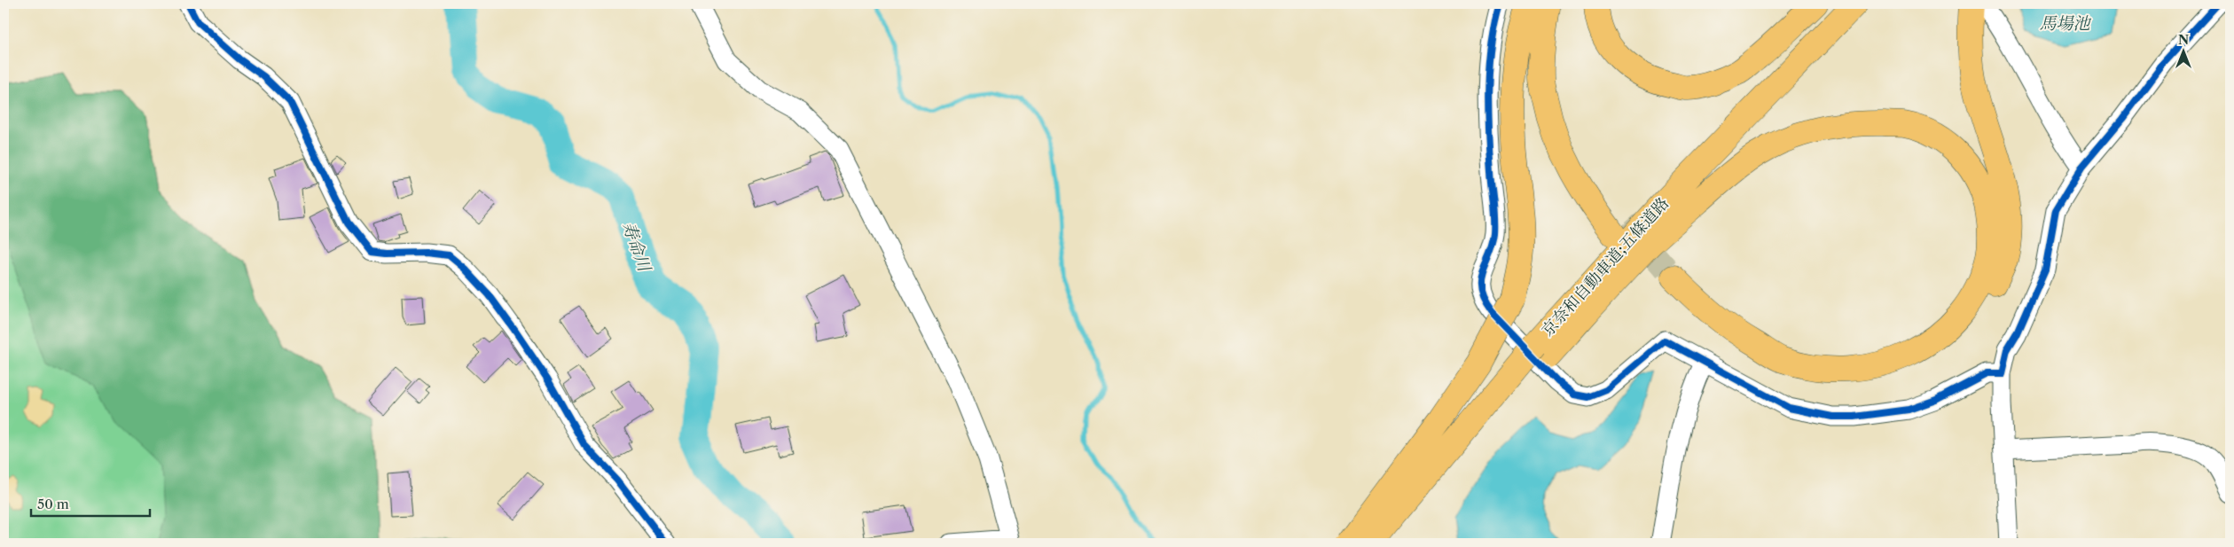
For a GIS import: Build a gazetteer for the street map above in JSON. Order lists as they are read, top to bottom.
{
  "streets": {
    "highway": ["京奈和自動車道;五條道路"]
  },
  "water": ["馬場池", "寿命川"],
  "scale_bar": "50 m",
  "north": "top"
}
